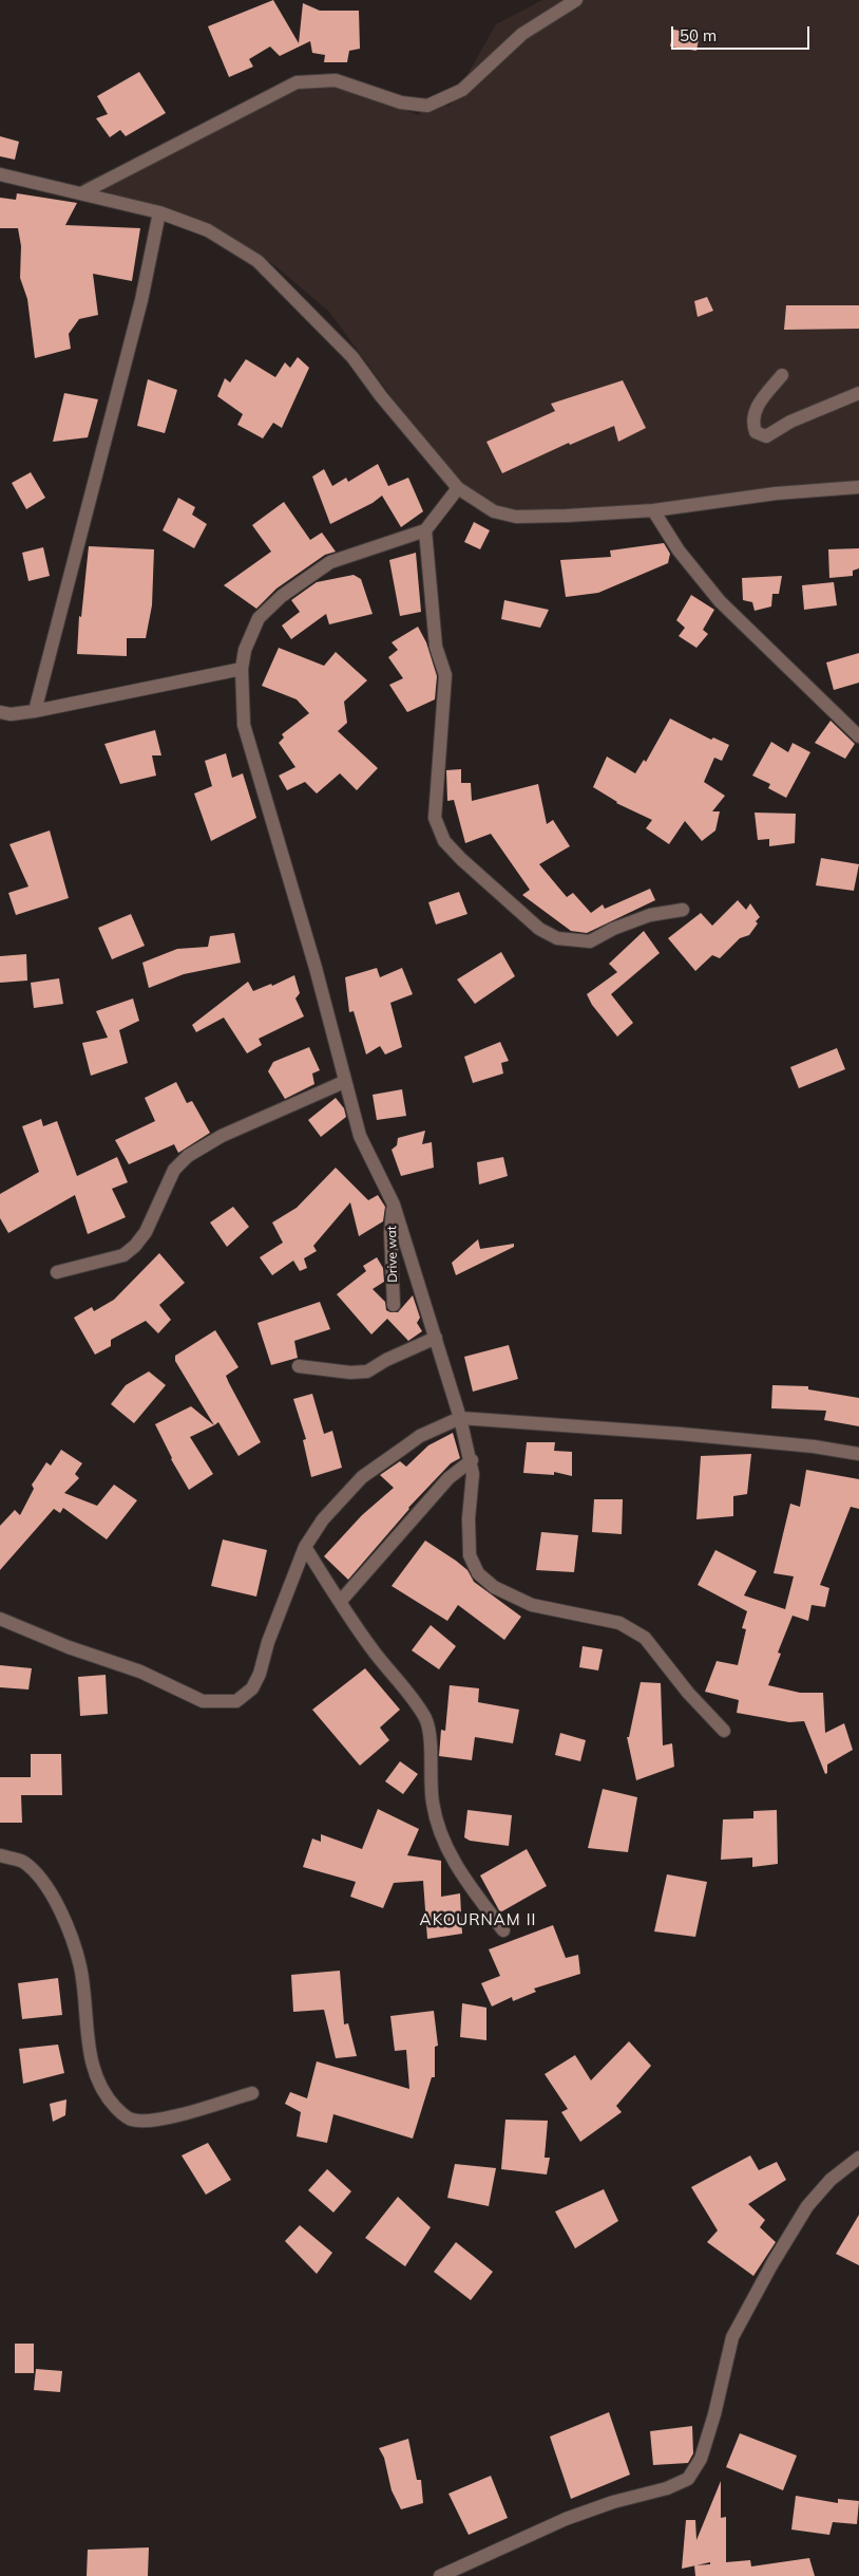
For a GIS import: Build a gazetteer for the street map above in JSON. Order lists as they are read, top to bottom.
{
  "streets": {
    "street": ["Drive wat"]
  },
  "districts": ["AKOURNAM II"],
  "scale_bar": "50 m"
}
